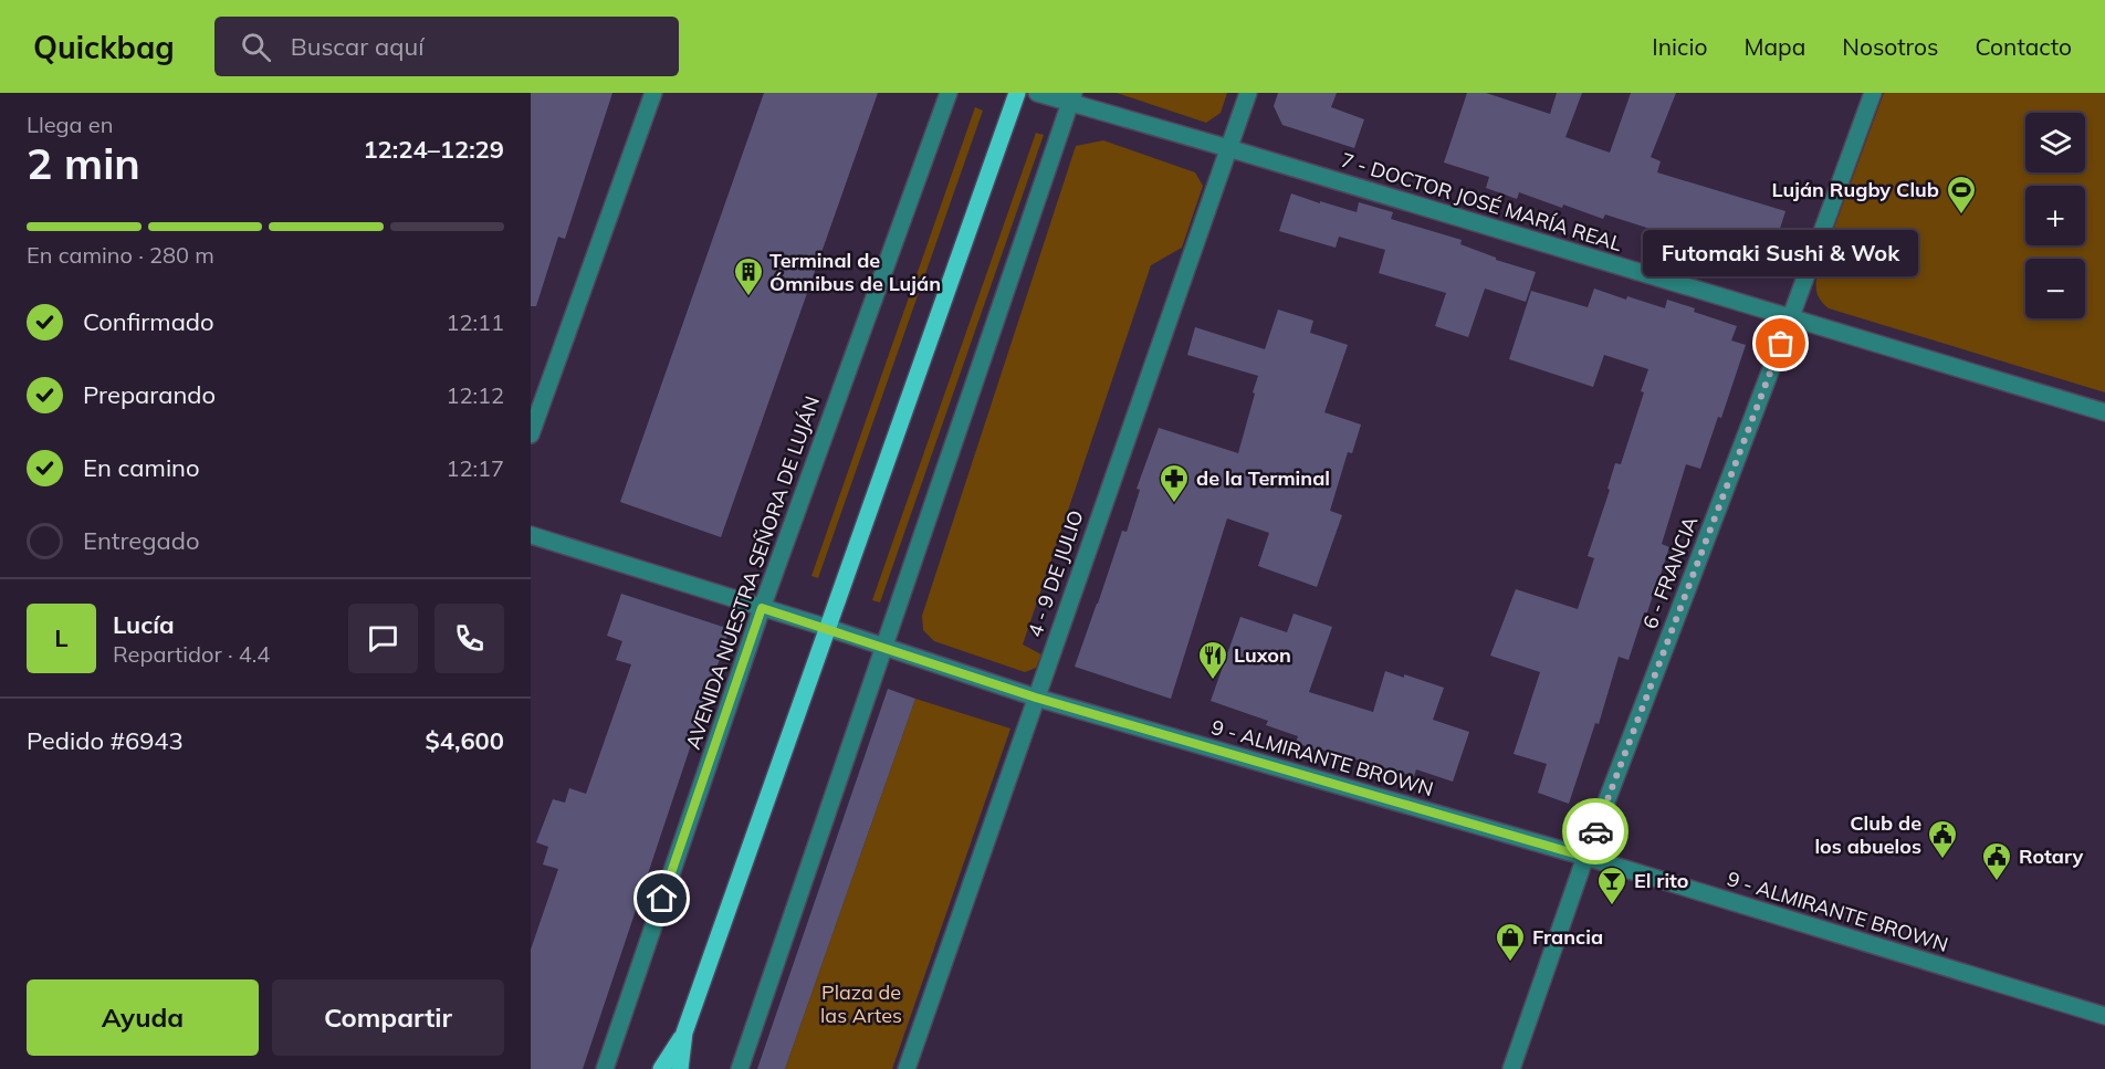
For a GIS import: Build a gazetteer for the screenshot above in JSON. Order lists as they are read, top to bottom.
{
  "streets": {
    "street": [
      "7 - DOCTOR JOSÉ MARÍA REAL",
      "AVENIDA NUESTRA SEÑORA DE LUJÁN",
      "6 - FRANCIA",
      "4 - 9 DE JULIO",
      "9 - ALMIRANTE BROWN"
    ]
  },
  "crossings": [
    ["7 - DOCTOR JOSÉ MARÍA REAL", "6 - FRANCIA"],
    ["7 - DOCTOR JOSÉ MARÍA REAL", "4 - 9 DE JULIO"],
    ["AVENIDA NUESTRA SEÑORA DE LUJÁN", "9 - ALMIRANTE BROWN"],
    ["6 - FRANCIA", "9 - ALMIRANTE BROWN"],
    ["4 - 9 DE JULIO", "9 - ALMIRANTE BROWN"]
  ],
  "parks": ["Plaza de las Artes"],
  "places": {
    "sports": ["Luján Rugby Club"],
    "building": ["Terminal de Ómnibus de Luján"],
    "other": ["Futomaki Sushi & Wok"],
    "pharmacy": ["de la Terminal"],
    "restaurant": ["Luxon"],
    "public building": ["Club de los abuelos", "Rotary"],
    "bar": ["El rito"],
    "shop": ["Francia"]
  },
  "page": {
    "header": "Quickbag",
    "search": "Buscar aquí",
    "nav": [
      "Inicio",
      "Mapa",
      "Nosotros",
      "Contacto"
    ],
    "heading": ["2 min", "Llega en", "12:24–12:29"],
    "panel": [
      "Lucía",
      "Repartidor · 4.4",
      "Pedido #6943",
      "$4,600"
    ],
    "map_buttons": ["+", "−"],
    "bar": "En camino · 280 m",
    "bubble": "Futomaki Sushi & Wok",
    "list": [
      ["Confirmado", "12:11"],
      ["Preparando", "12:12"],
      ["En camino", "12:17"],
      "Entregado"
    ],
    "round": "L",
    "buttons": ["Ayuda", "Compartir"]
  }
}
